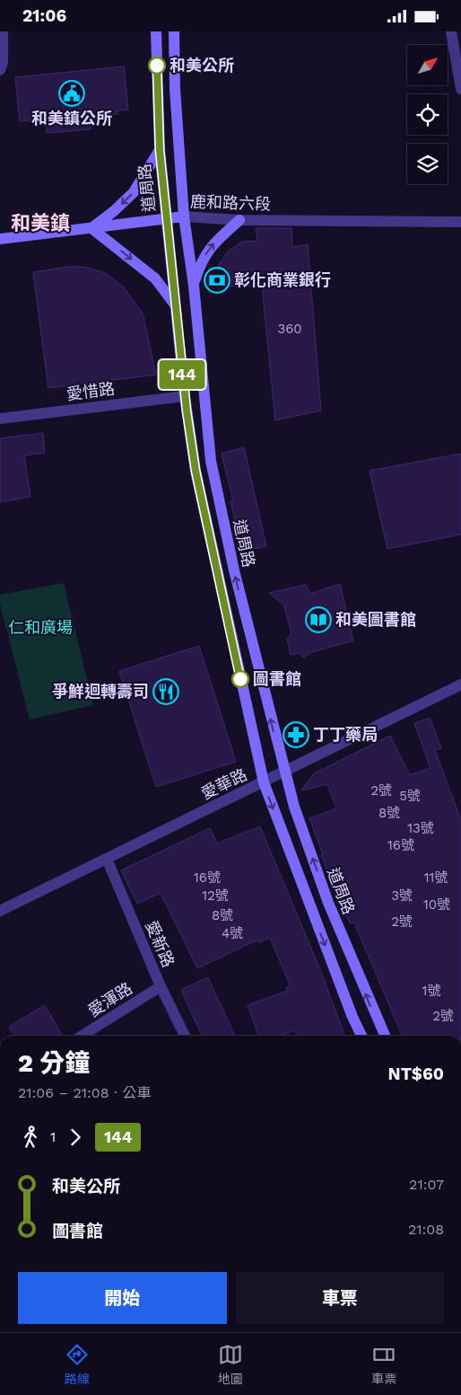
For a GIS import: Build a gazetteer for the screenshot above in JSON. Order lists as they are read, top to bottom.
{
  "streets": {
    "main road": ["道周路", "鹿和路六段"],
    "street": [
      "愛惜路",
      "愛華路",
      "愛新路",
      "愛渾路"
    ]
  },
  "crossings": [
    ["道周路", "鹿和路六段"],
    ["道周路", "愛惜路"],
    ["道周路", "愛華路"],
    ["愛華路", "愛新路"],
    ["愛新路", "愛渾路"]
  ],
  "districts": ["和美鎮"],
  "parks": ["仁和廣場"],
  "places": {
    "other": ["和美公所", "圖書館"],
    "public building": ["和美鎮公所"],
    "bank": ["彰化商業銀行"],
    "library": ["和美圖書館"],
    "restaurant": ["爭鮮迴轉壽司"],
    "pharmacy": ["丁丁藥局"]
  },
  "lines": ["bus line 144"],
  "house_numbers": [
    "360",
    "2號",
    "5號",
    "8號",
    "13號",
    "16號",
    "16號",
    "11號",
    "12號",
    "3號",
    "10號",
    "8號",
    "2號",
    "4號",
    "1號",
    "2號"
  ],
  "north": "top right",
  "page": {
    "status": "21:06",
    "on_map": "144",
    "heading": ["2 分鐘", "21:06 – 21:08 · 公車", "NT$60"],
    "legs": ["1", "144"],
    "list": [
      {
        "name": "和美公所",
        "value": "21:07"
      },
      {
        "name": "圖書館",
        "value": "21:08"
      }
    ],
    "buttons": ["開始", "車票"],
    "tabs": ["路線", "地圖", "車票"]
  }
}
